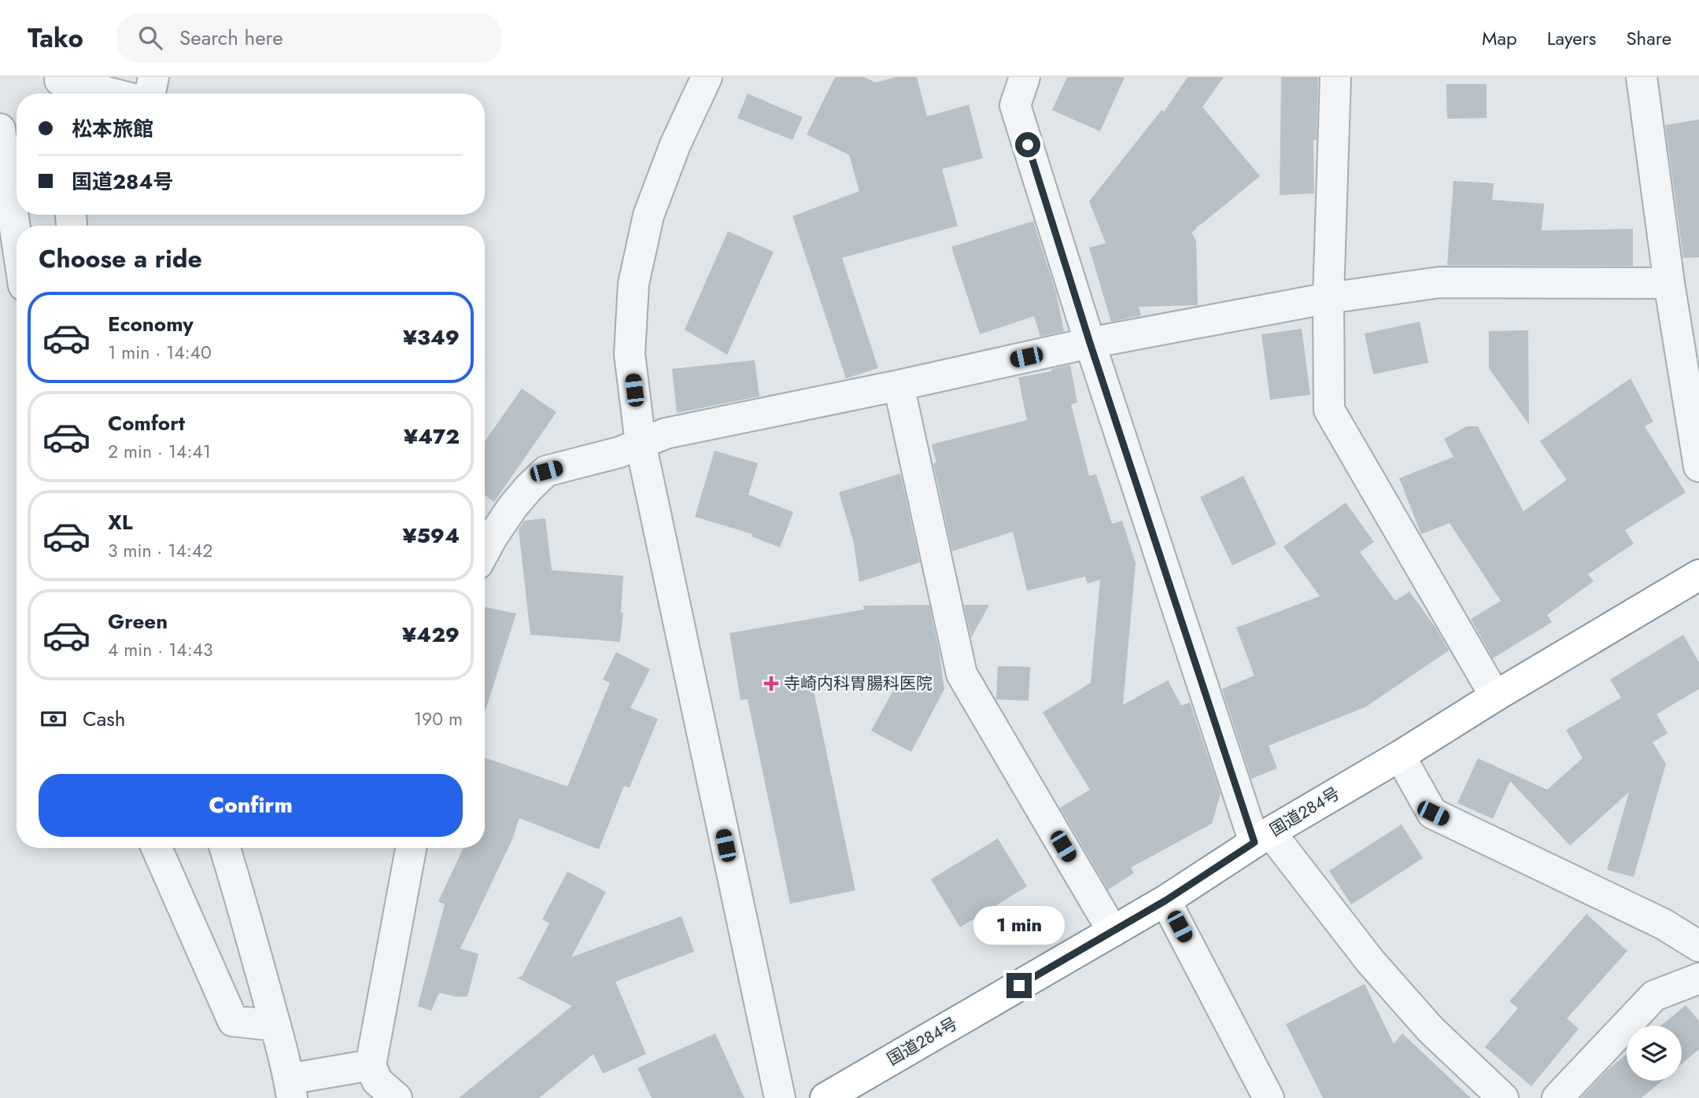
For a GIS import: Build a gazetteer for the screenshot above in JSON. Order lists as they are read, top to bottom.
{
  "streets": {
    "highway": ["国道284号"]
  },
  "places": {
    "health": ["寺崎内科胃腸科医院"]
  },
  "page": {
    "header": "Tako",
    "search": "Search here",
    "nav": ["Map", "Layers", "Share"],
    "banner": ["松本旅館", "国道284号"],
    "heading": "Choose a ride",
    "list": [
      {
        "name": "Economy",
        "note": "1 min · 14:40",
        "value": "¥349"
      },
      {
        "name": "Comfort",
        "note": "2 min · 14:41",
        "value": "¥472"
      },
      {
        "name": "XL",
        "note": "3 min · 14:42",
        "value": "¥594"
      },
      {
        "name": "Green",
        "note": "4 min · 14:43",
        "value": "¥429"
      }
    ],
    "pay": ["Cash", "190 m"],
    "buttons": "Confirm",
    "bubble": "1 min"
  }
}
